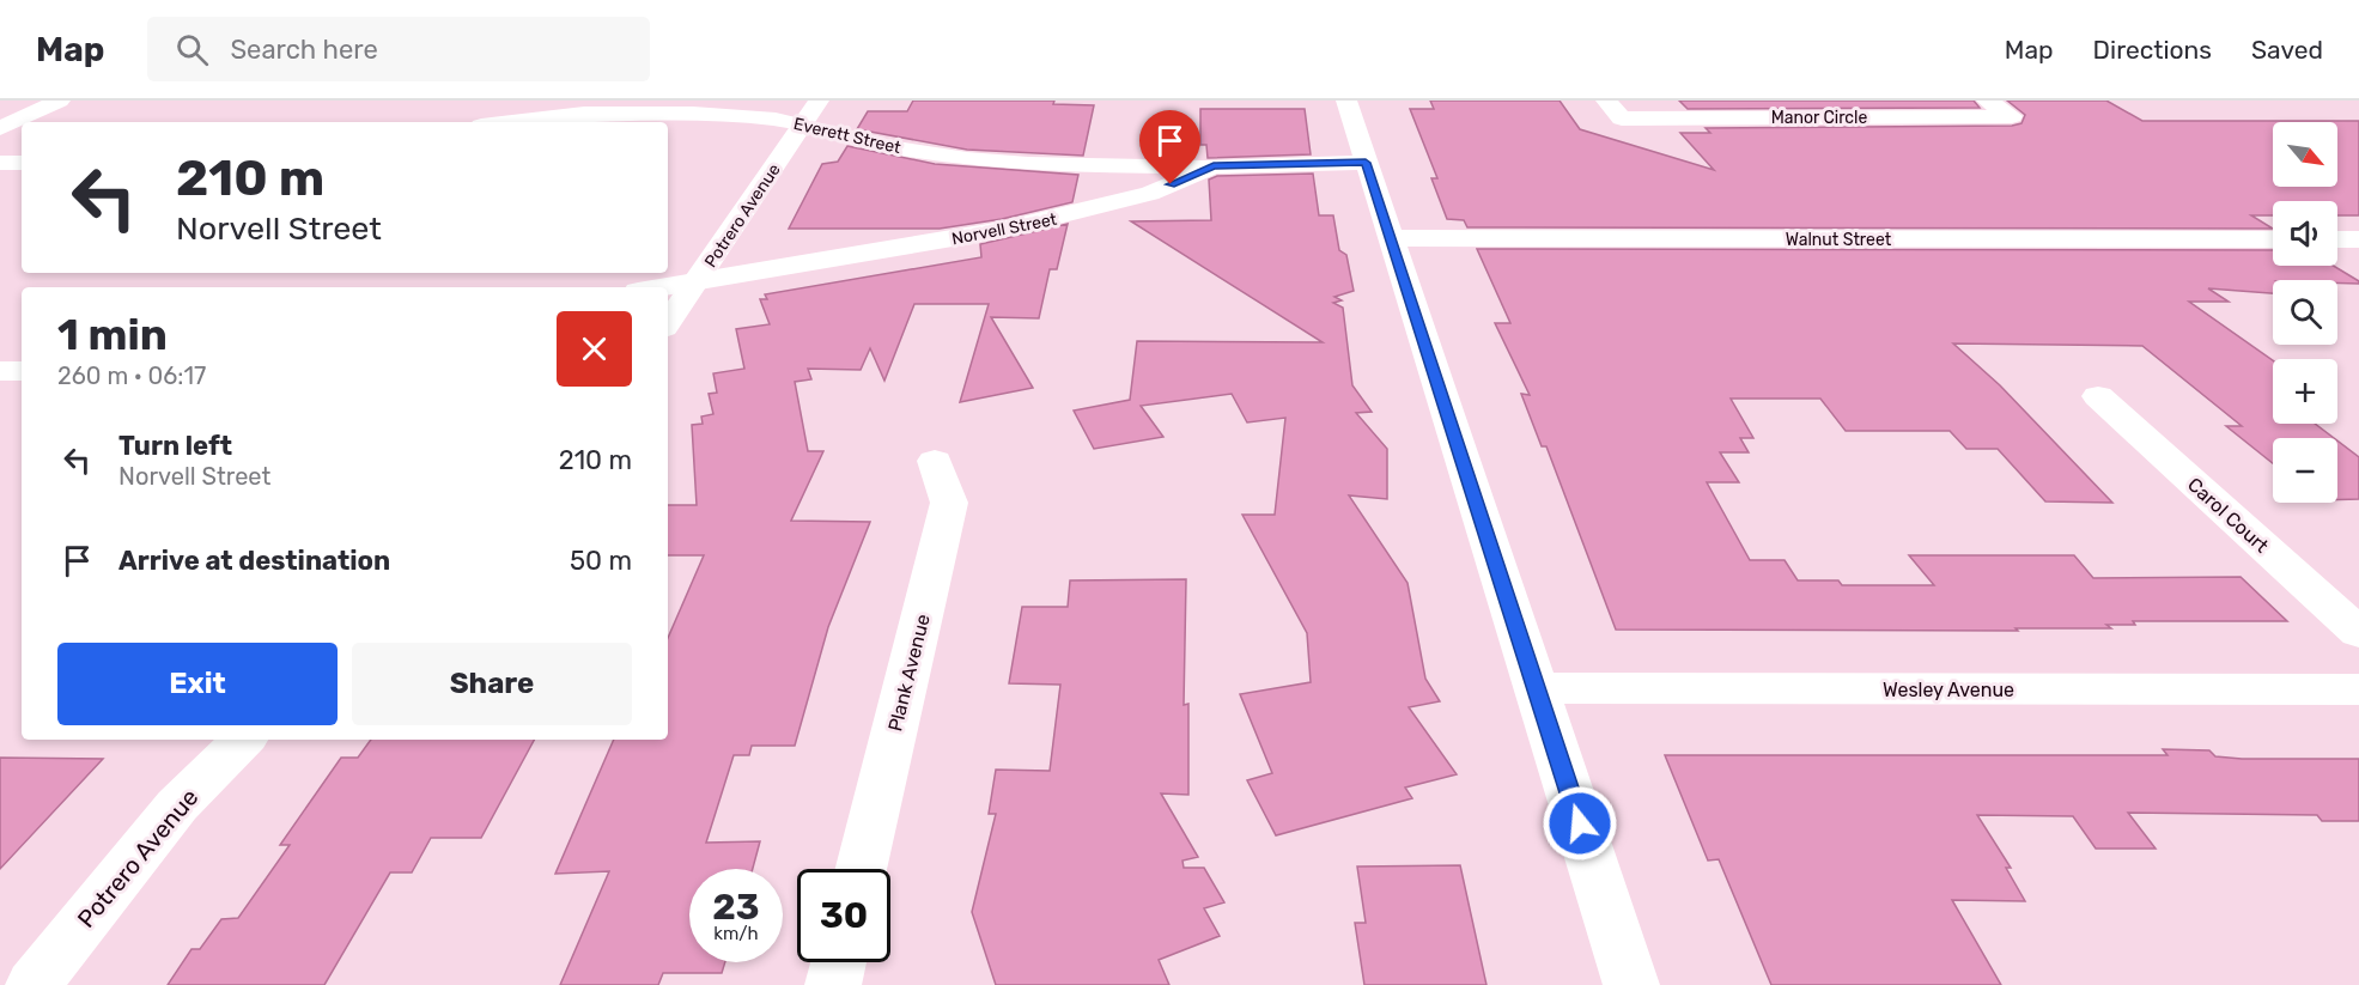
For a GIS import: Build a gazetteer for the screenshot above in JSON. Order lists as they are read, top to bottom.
{
  "streets": {
    "street": [
      "Manor Circle",
      "Everett Street",
      "Potrero Avenue",
      "Norvell Street",
      "Walnut Street",
      "Carol Court",
      "Plank Avenue",
      "Wesley Avenue"
    ]
  },
  "crossings": [
    ["Everett Street", "Potrero Avenue"],
    ["Everett Street", "Norvell Street"],
    ["Potrero Avenue", "Norvell Street"]
  ],
  "north": "bottom right",
  "page": {
    "header": "Map",
    "search": "Search here",
    "nav": ["Map", "Directions", "Saved"],
    "map_buttons": ["+", "−"],
    "turn": ["210 m", "Norvell Street"],
    "heading": ["1 min", "260 m · 06:17"],
    "list": [
      {
        "name": "Turn left",
        "note": "Norvell Street",
        "value": "210 m"
      },
      {
        "name": "Arrive at destination",
        "value": "50 m"
      }
    ],
    "buttons": ["Exit", "Share"],
    "speed": "23 km/h",
    "limit": "30"
  }
}
